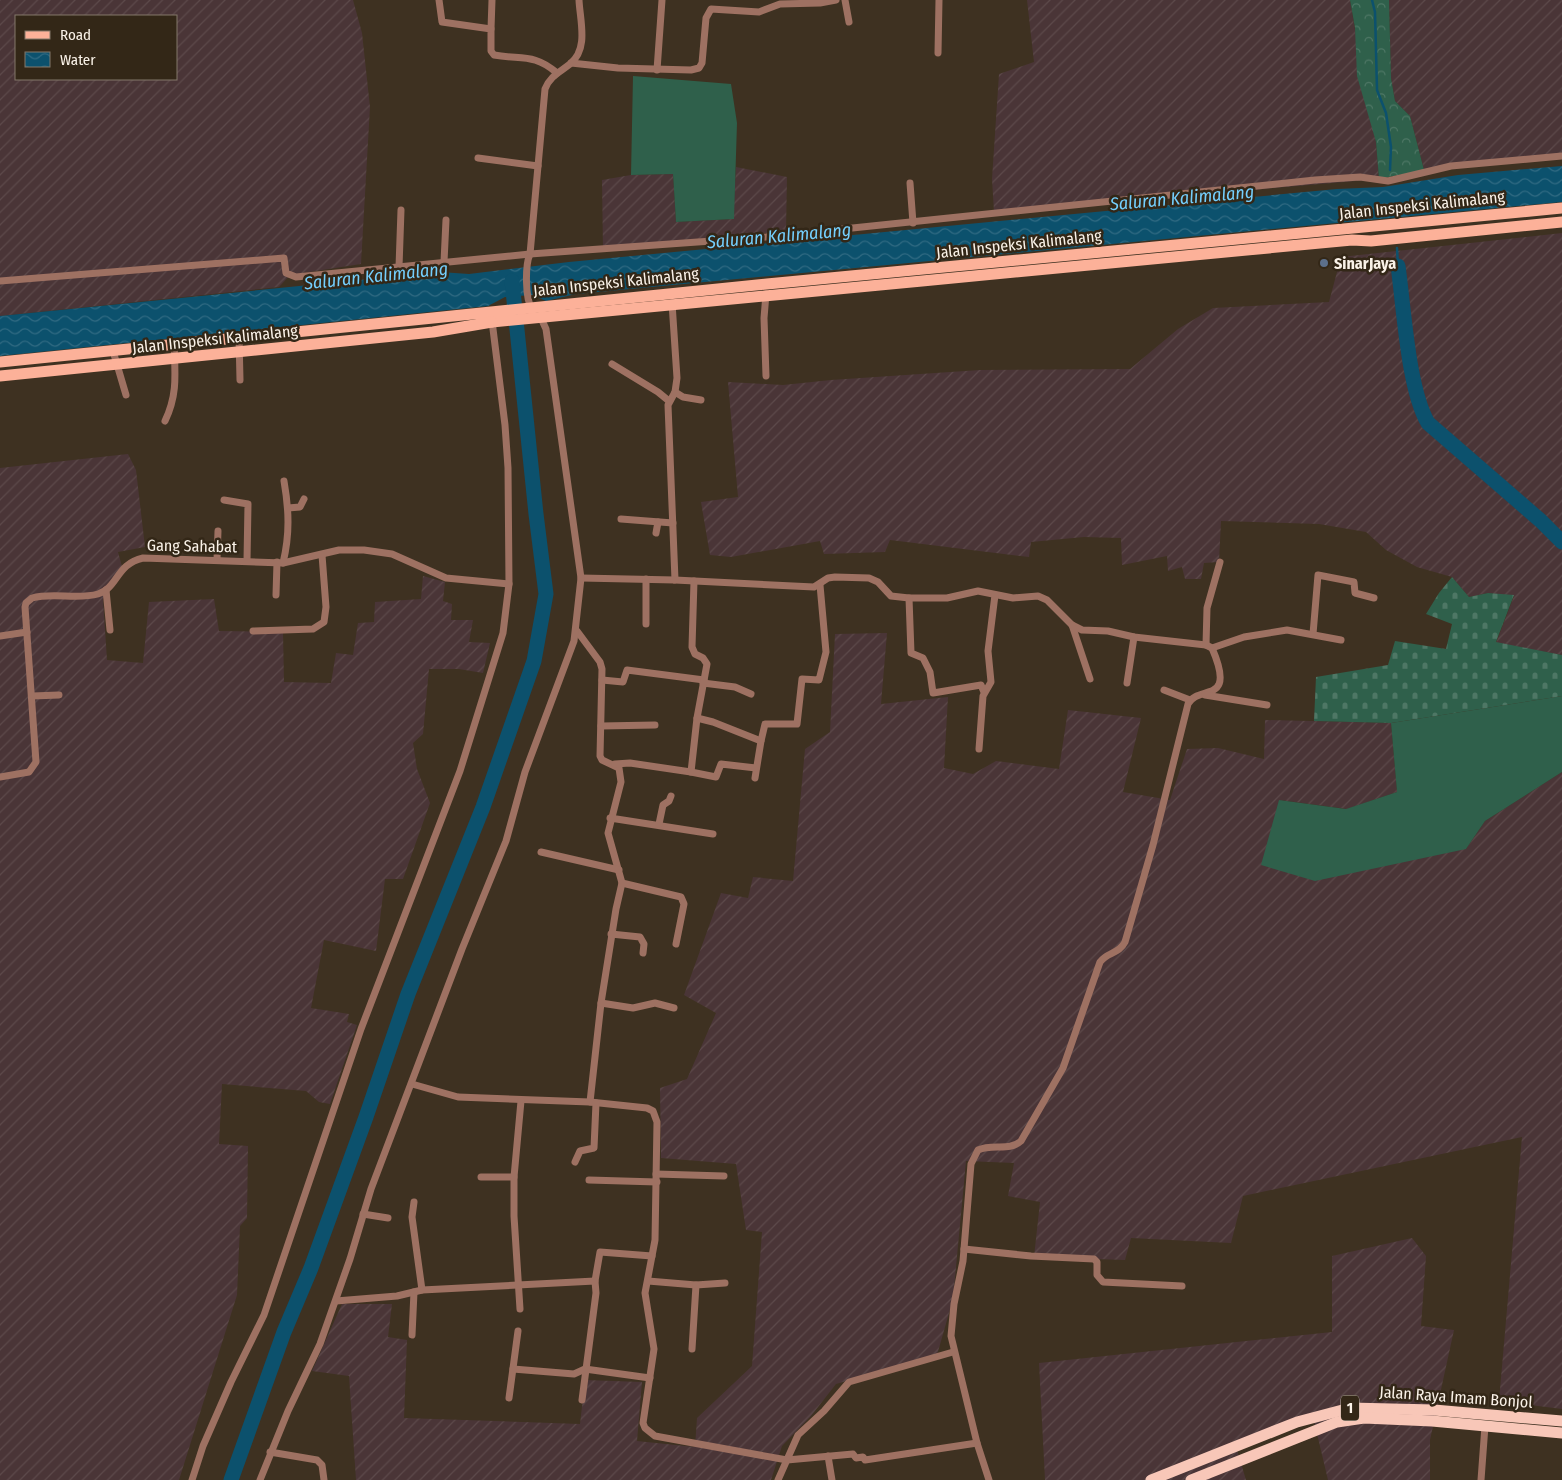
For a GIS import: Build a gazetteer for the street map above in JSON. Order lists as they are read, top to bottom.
{
  "streets": {
    "highway": ["Jalan Raya Imam Bonjol", "1"],
    "main road": ["Jalan Inspeksi Kalimalang"],
    "street": ["Gang Sahabat"]
  },
  "water": ["Saluran Kalimalang"],
  "places": ["SinarJaya"],
  "legend": ["Road", "Water"]
}
